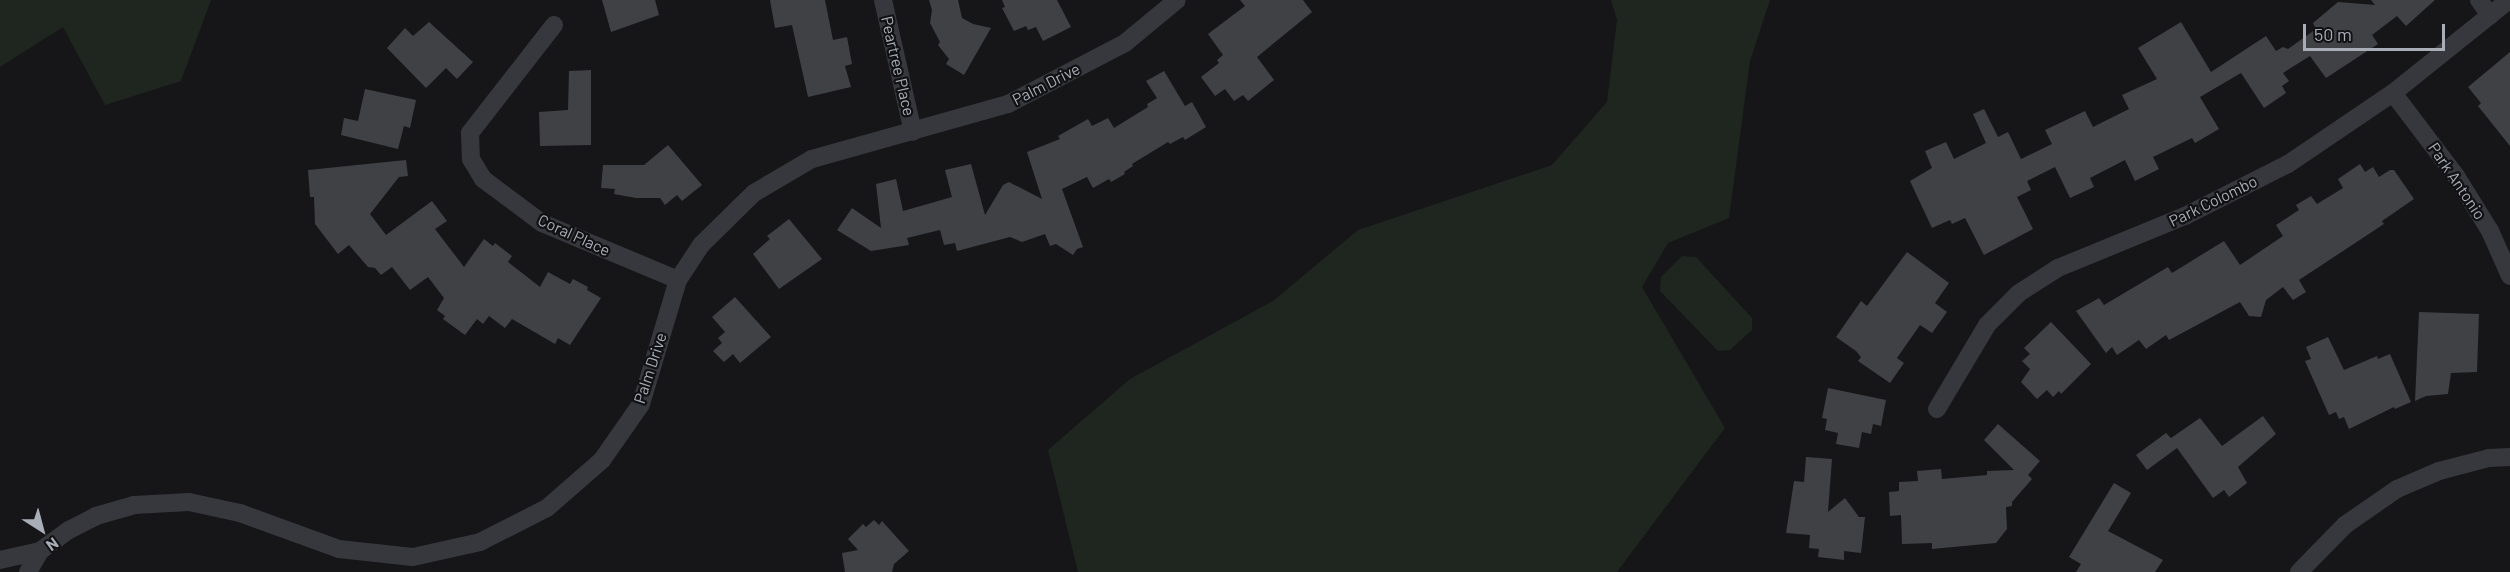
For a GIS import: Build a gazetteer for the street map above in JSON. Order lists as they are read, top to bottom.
{
  "streets": {
    "street": [
      "Peartree Place",
      "Palm Drive",
      "Park Antonio",
      "Park Colombo",
      "Coral Place"
    ]
  },
  "crossings": [
    ["Peartree Place", "Palm Drive"],
    ["Palm Drive", "Coral Place"],
    ["Park Antonio", "Park Colombo"]
  ],
  "scale_bar": "50 m",
  "north": "bottom right"
}
